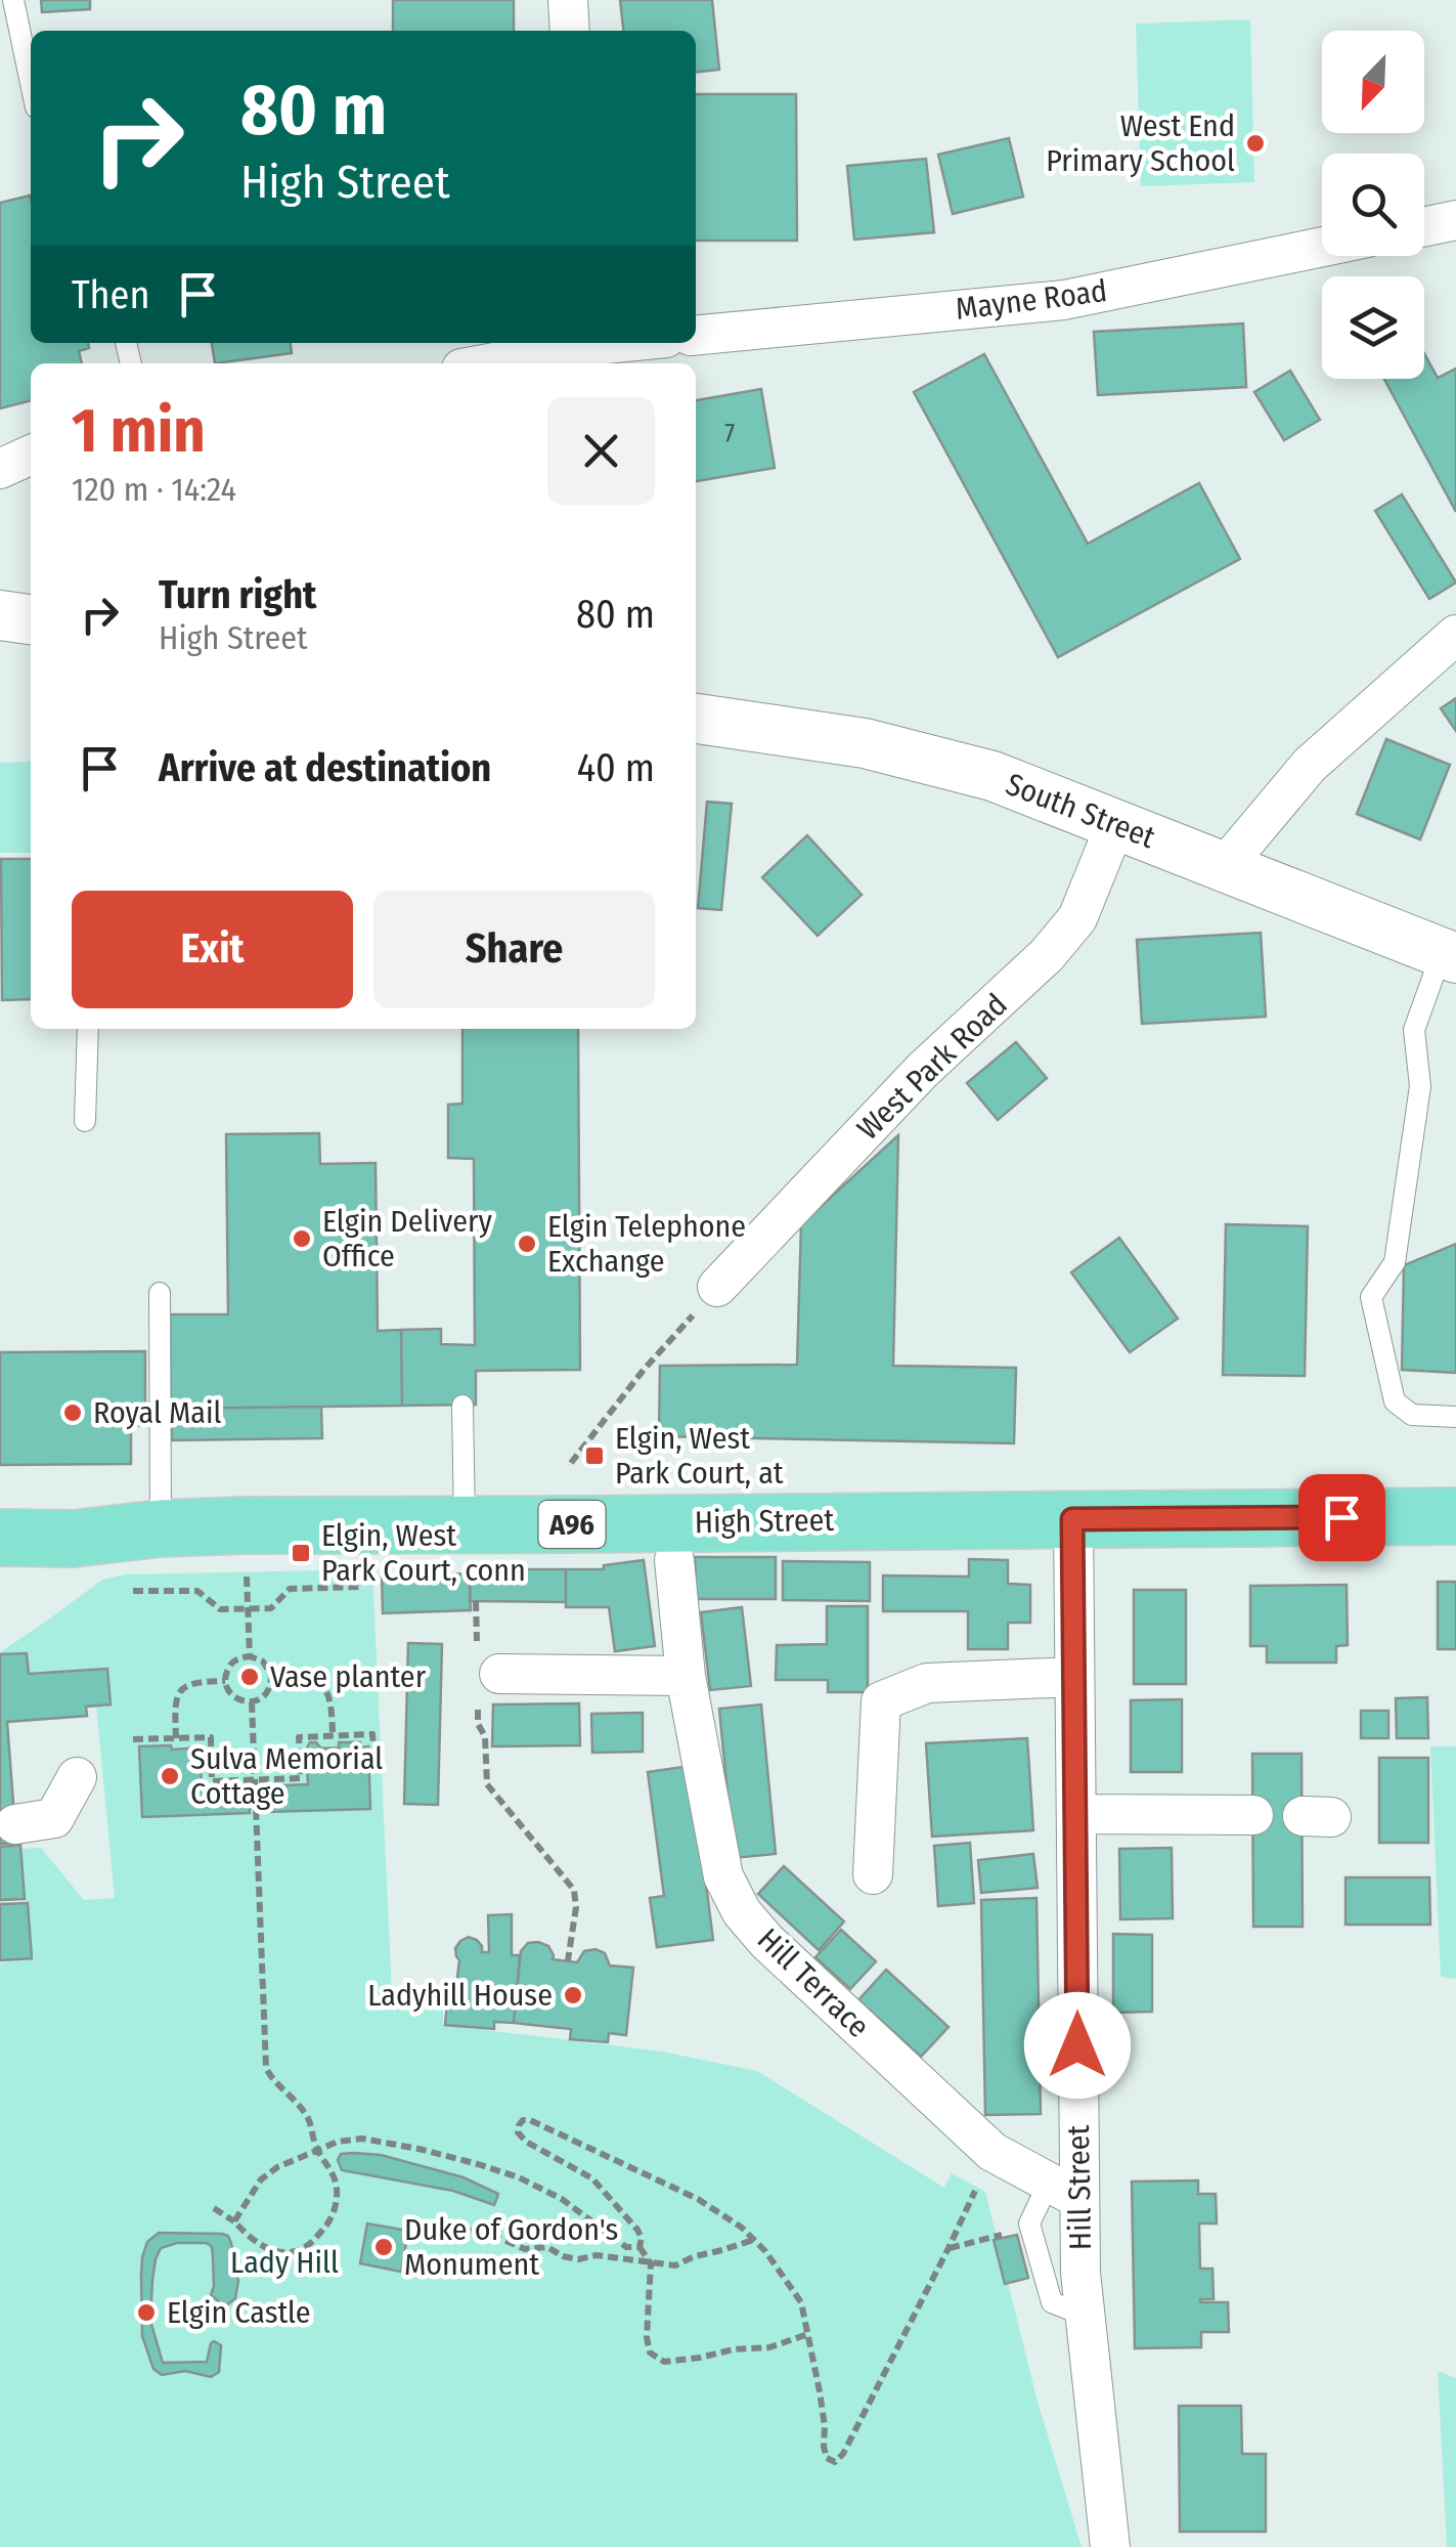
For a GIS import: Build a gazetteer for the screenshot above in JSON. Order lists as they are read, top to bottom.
{
  "streets": {
    "highway": ["High Street", "A96"],
    "street": [
      "Mayne Road",
      "South Street",
      "West Park Road",
      "Hill Terrace",
      "Hill Street"
    ]
  },
  "crossings": [
    ["South Street", "West Park Road"],
    ["High Street", "Hill Street"],
    ["Hill Terrace", "Hill Street"]
  ],
  "parks": ["Lady Hill"],
  "places": {
    "other": [
      "West End Primary School",
      "Elgin Delivery Office",
      "Elgin Telephone Exchange",
      "Royal Mail",
      "Vase planter",
      "Sulva Memorial Cottage",
      "Ladyhill House",
      "Duke of Gordon's Monument",
      "Elgin Castle"
    ],
    "transit": ["Elgin, West Park Court, at", "Elgin, West Park Court, conn"]
  },
  "house_numbers": ["7"],
  "north": "bottom left",
  "page": {
    "turn": ["80 m", "High Street"],
    "then": "Then",
    "heading": ["1 min", "120 m · 14:24"],
    "list": [
      {
        "name": "Turn right",
        "note": "High Street",
        "value": "80 m"
      },
      {
        "name": "Arrive at destination",
        "value": "40 m"
      }
    ],
    "buttons": ["Exit", "Share"]
  }
}
